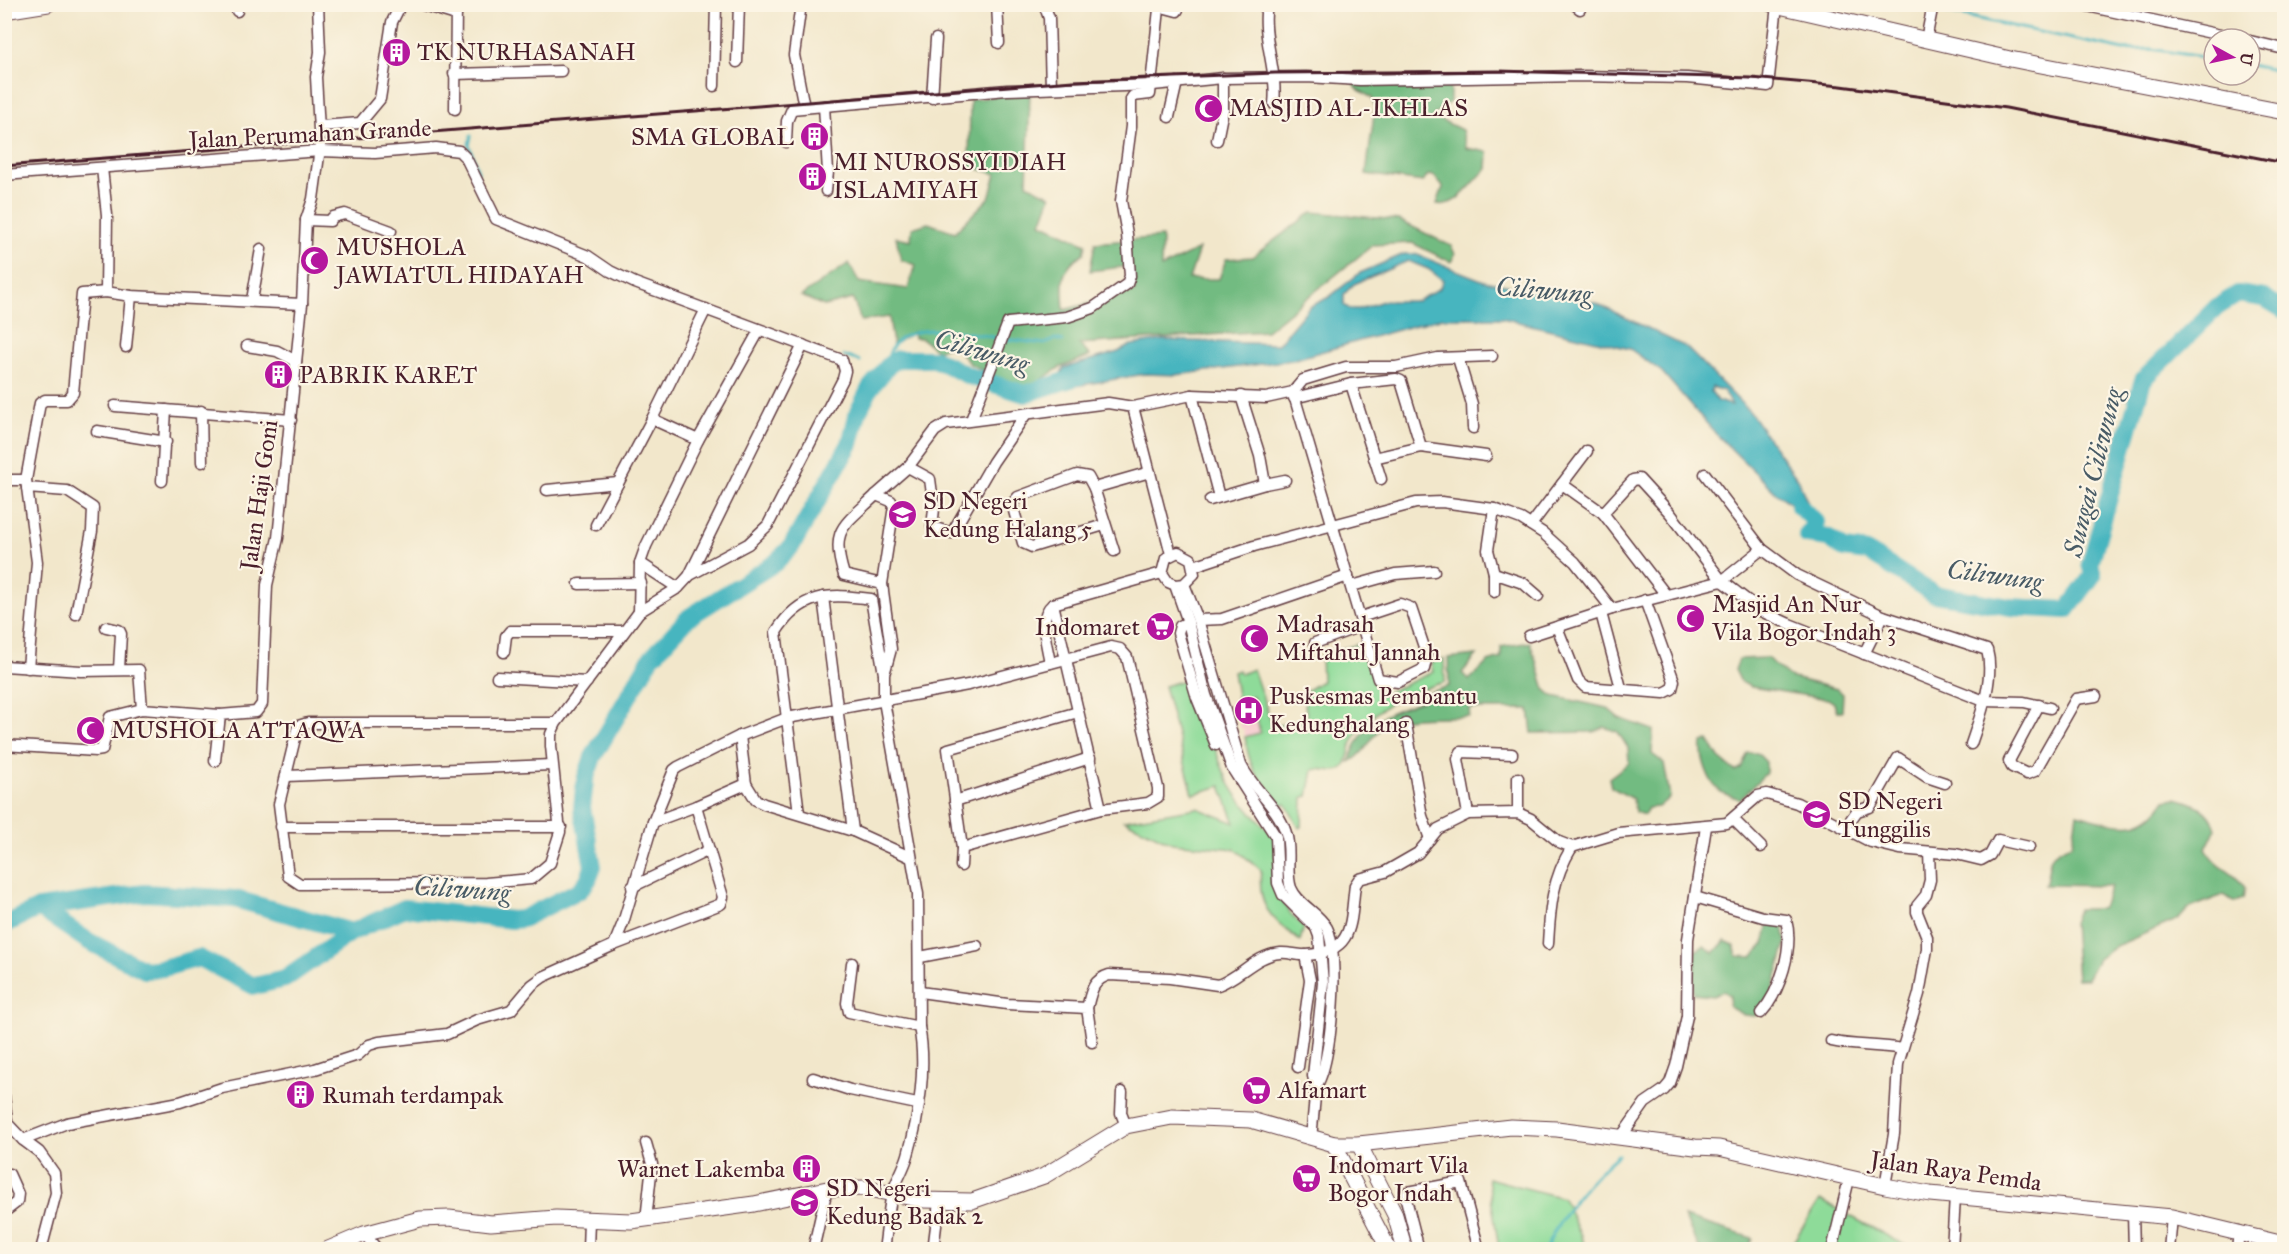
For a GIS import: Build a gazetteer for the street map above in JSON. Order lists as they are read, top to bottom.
{
  "streets": {
    "main road": ["Jalan Raya Pemda"],
    "street": ["Jalan Perumahan Grande", "Jalan Haji Goni"]
  },
  "crossings": [
    ["Jalan Perumahan Grande", "Jalan Haji Goni"]
  ],
  "water": ["Ciliwung", "Sungai Ciliwung"],
  "places": {
    "building": [
      "TK NURHASANAH",
      "SMA GLOBAL",
      "MI NUROSSYIDIAH ISLAMIYAH",
      "PABRIK KARET",
      "Rumah terdampak",
      "Warnet Lakemba"
    ],
    "mosque": [
      "MASJID AL-IKHLAS",
      "MUSHOLA JAWIATUL HIDAYAH",
      "Masjid An Nur Vila Bogor Indah 3",
      "Madrasah Miftahul Jannah",
      "MUSHOLA ATTAQWA"
    ],
    "school or university": ["SD Negeri Kedung Halang 5", "SD Negeri Tunggilis", "SD Negeri Kedung Badak 2"],
    "supermarket": ["Indomaret", "Alfamart", "Indomart Vila Bogor Indah"],
    "hospital": ["Puskesmas Pembantu Kedunghalang"]
  },
  "north": "right"
}
